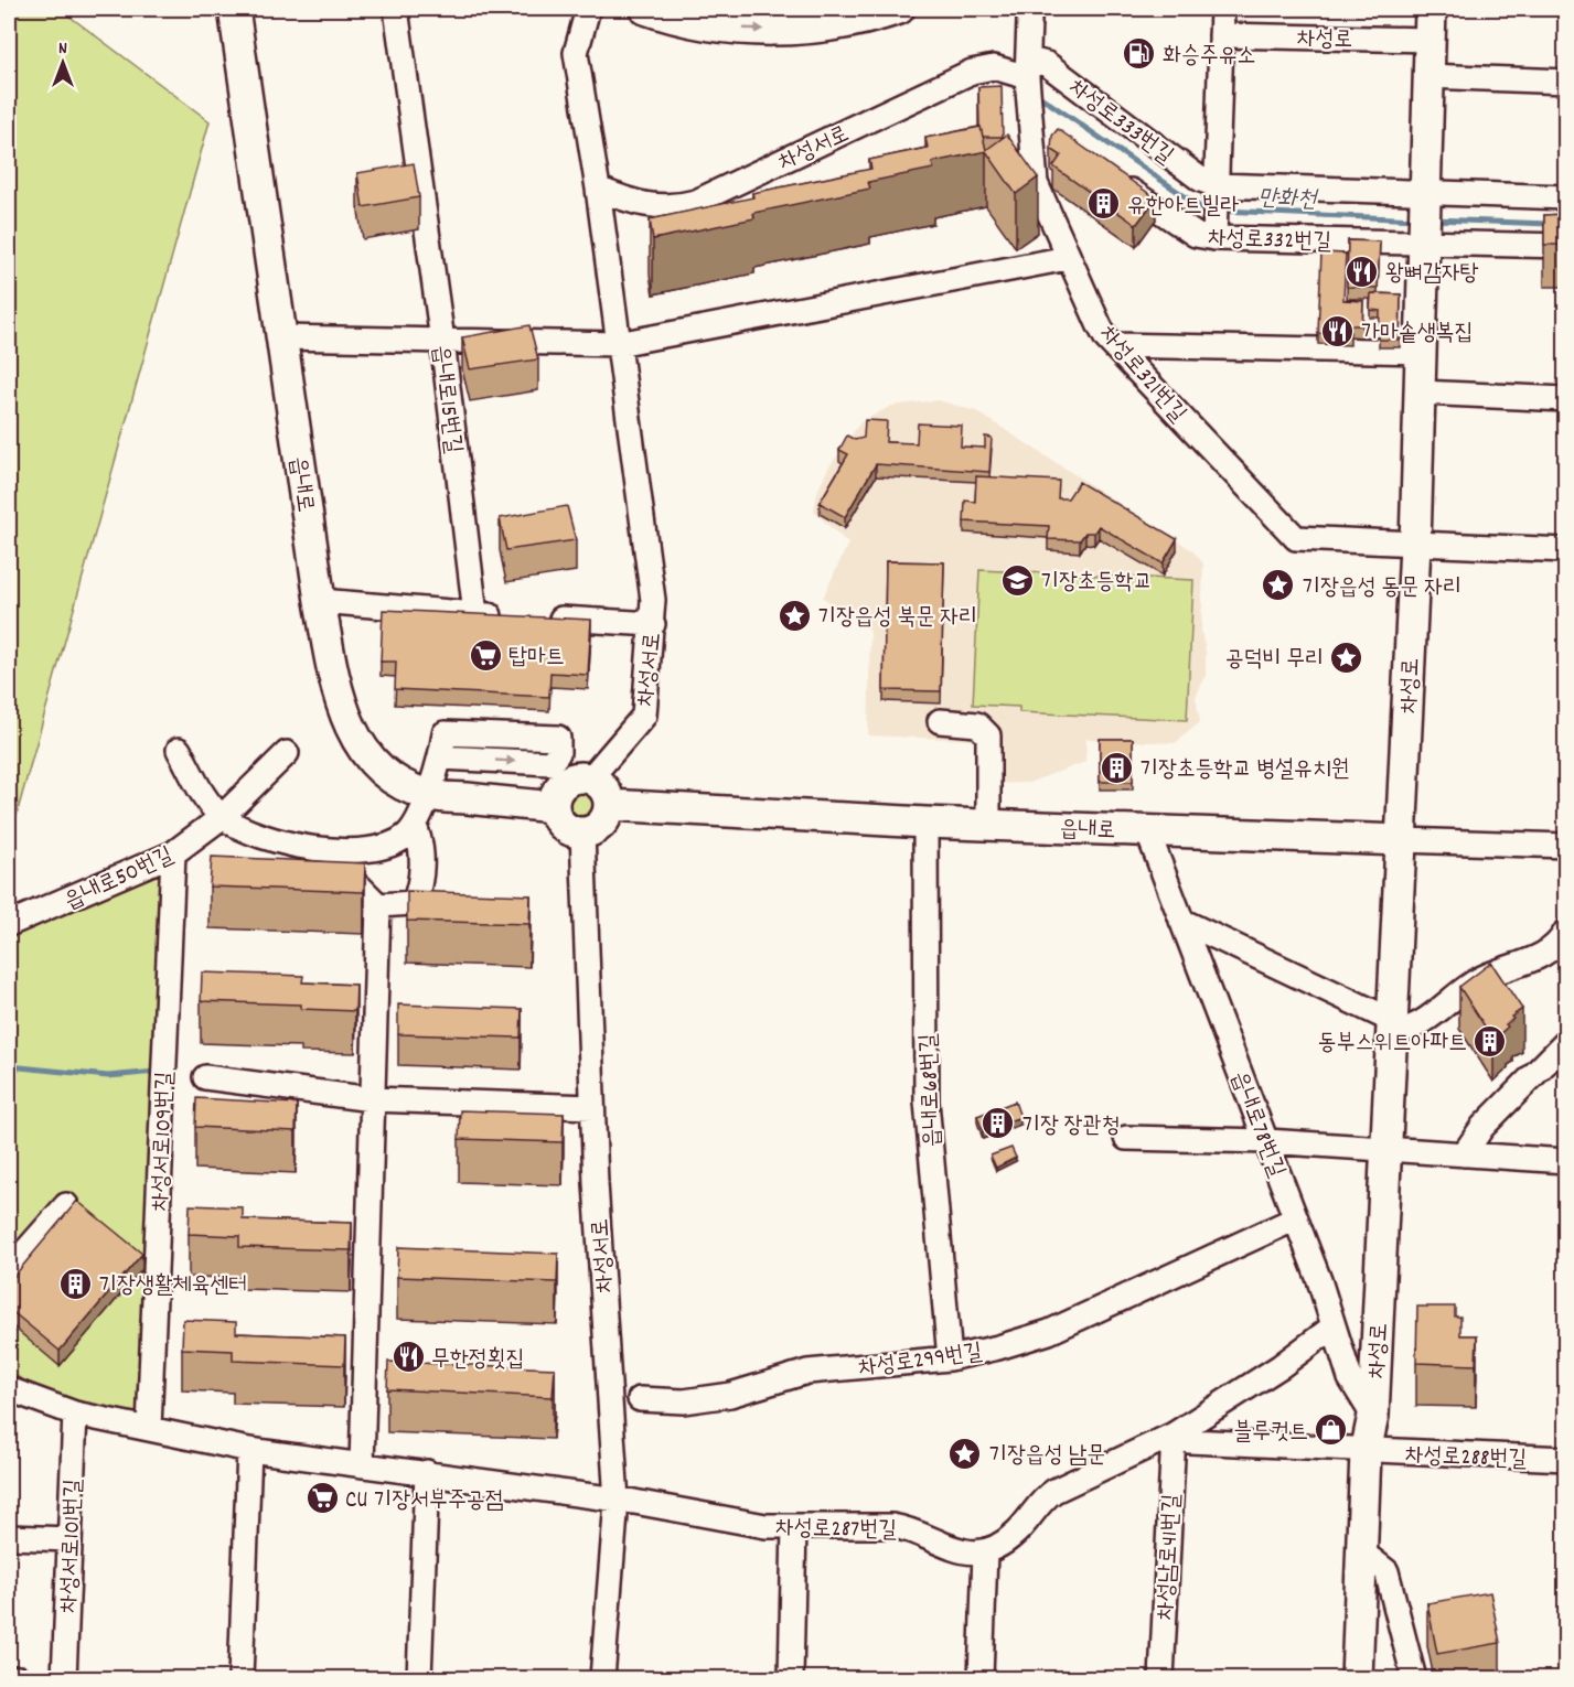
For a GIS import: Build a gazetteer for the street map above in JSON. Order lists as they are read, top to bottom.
{
  "streets": {
    "main road": ["차성로", "읍내로"],
    "street": [
      "차성로333번길",
      "차성서로",
      "차성로332번길",
      "차성로321번길",
      "읍내로15번길",
      "읍내로50번길",
      "읍내로68번길",
      "읍내로78번길",
      "차성서로109번길",
      "차성로299번길",
      "차성로288번길",
      "차성로287번길",
      "차성서로101번길",
      "차성남로41번길"
    ]
  },
  "crossings": [
    ["차성로", "차성로333번길"],
    ["차성로", "차성로332번길"],
    ["차성로", "차성로321번길"],
    ["차성로", "읍내로"],
    ["차성로", "읍내로78번길"],
    ["차성로", "차성로288번길"],
    ["차성로333번길", "차성서로"],
    ["차성로333번길", "차성로321번길"],
    ["차성서로", "차성로321번길"],
    ["차성서로", "읍내로"],
    ["차성서로", "차성로287번길"],
    ["읍내로", "읍내로68번길"],
    ["읍내로", "읍내로78번길"],
    ["읍내로50번길", "차성서로109번길"],
    ["읍내로68번길", "차성로299번길"],
    ["읍내로78번길", "차성로299번길"]
  ],
  "water": ["만화천"],
  "places": {
    "fuel station": ["화승주유소"],
    "building": [
      "유한아트빌라",
      "기장초등학교 병설유치원",
      "동부스위트아파트",
      "기장 장관청",
      "기장생활체육센터"
    ],
    "restaurant": ["왕뼈감자탕", "가마솥생복집", "무한정횟집"],
    "school or university": ["기장초등학교"],
    "place": [
      "기장읍성 동문 자리",
      "기장읍성 북문 자리",
      "공덕비 무리",
      "기장읍성 남문"
    ],
    "supermarket": ["탑마트", "CU 기장서부주공점"],
    "shop": ["블루컷트"]
  },
  "north": "top"
}
